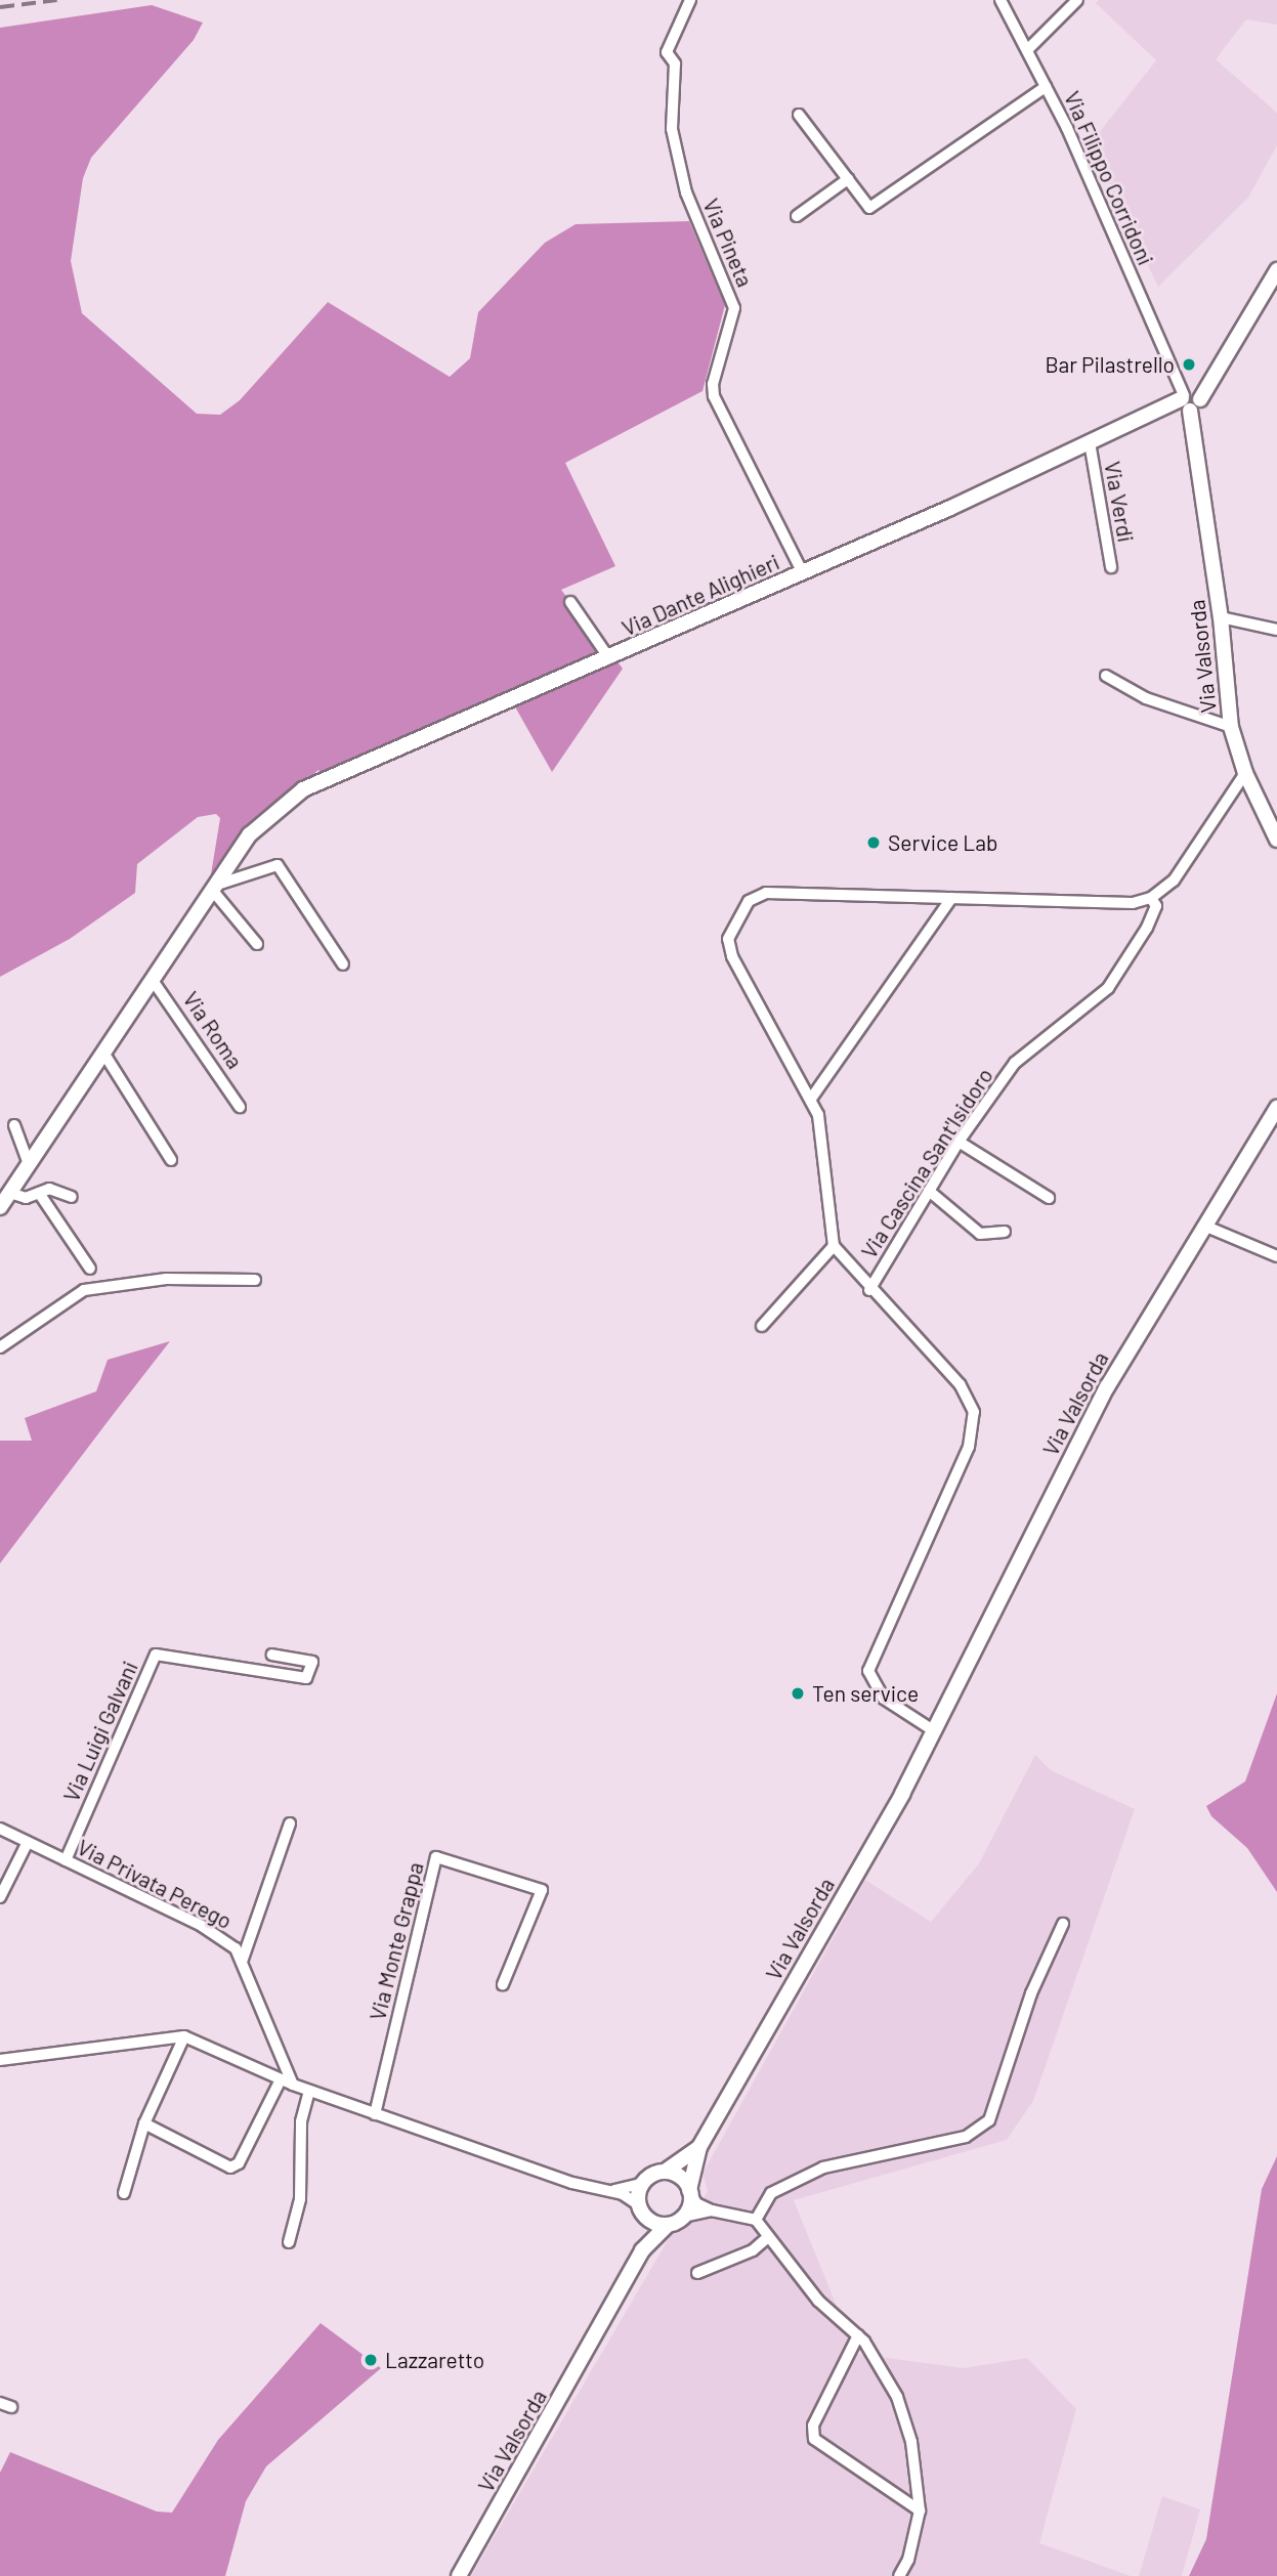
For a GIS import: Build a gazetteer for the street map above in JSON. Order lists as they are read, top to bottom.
{
  "streets": {
    "street": [
      "Via Filippo Corridoni",
      "Via Pineta",
      "Via Verdi",
      "Via Dante Alighieri",
      "Via Valsorda",
      "Via Roma",
      "Via Cascina Sant'Isidoro",
      "Via Luigi Galvani",
      "Via Privata Perego",
      "Via Monte Grappa"
    ]
  },
  "crossings": [
    ["Via Filippo Corridoni", "Via Dante Alighieri"],
    ["Via Filippo Corridoni", "Via Valsorda"],
    ["Via Pineta", "Via Dante Alighieri"],
    ["Via Verdi", "Via Dante Alighieri"],
    ["Via Dante Alighieri", "Via Valsorda"],
    ["Via Valsorda", "Via Cascina Sant'Isidoro"],
    ["Via Luigi Galvani", "Via Privata Perego"]
  ],
  "places": [
    "Bar Pilastrello",
    "Service Lab",
    "Ten service",
    "Lazzaretto"
  ]
}
